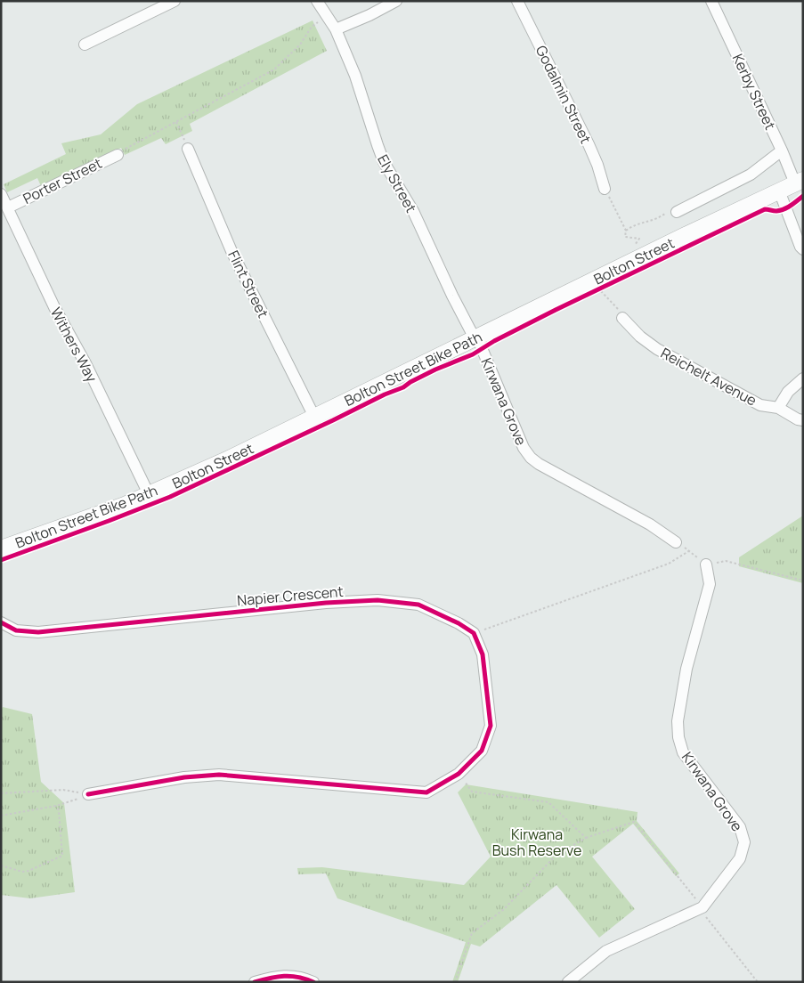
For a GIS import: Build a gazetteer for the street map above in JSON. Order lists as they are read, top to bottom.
{
  "streets": {
    "main road": ["Bolton Street"],
    "street": [
      "Kerby Street",
      "Godalmin Street",
      "Porter Street",
      "Ely Street",
      "Flint Street",
      "Withers Way",
      "Reichelt Avenue",
      "Kirwana Grove",
      "Napier Crescent"
    ],
    "cycle path": ["Bolton Street Bike Path"]
  },
  "crossings": [
    ["Kerby Street", "Bolton Street"],
    ["Porter Street", "Withers Way"],
    ["Ely Street", "Bolton Street"],
    ["Ely Street", "Kirwana Grove"],
    ["Bolton Street", "Flint Street"],
    ["Bolton Street", "Withers Way"],
    ["Bolton Street", "Kirwana Grove"]
  ],
  "parks": ["Kirwana Bush Reserve"]
}
